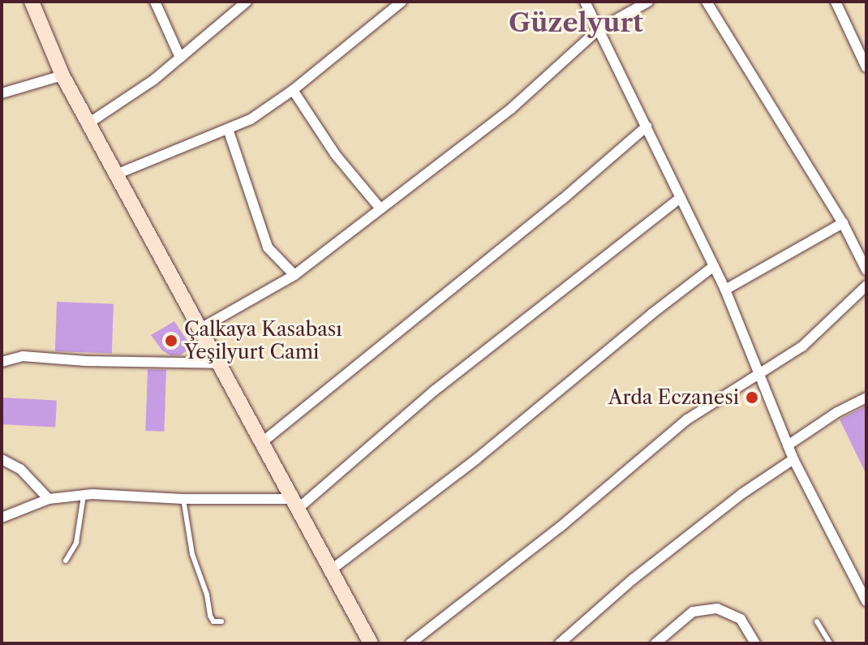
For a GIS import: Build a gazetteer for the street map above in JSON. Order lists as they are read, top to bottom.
{
  "districts": ["Güzelyurt"],
  "places": ["Çalkaya Kasabası Yeşilyurt Cami", "Arda Eczanesi"]
}
